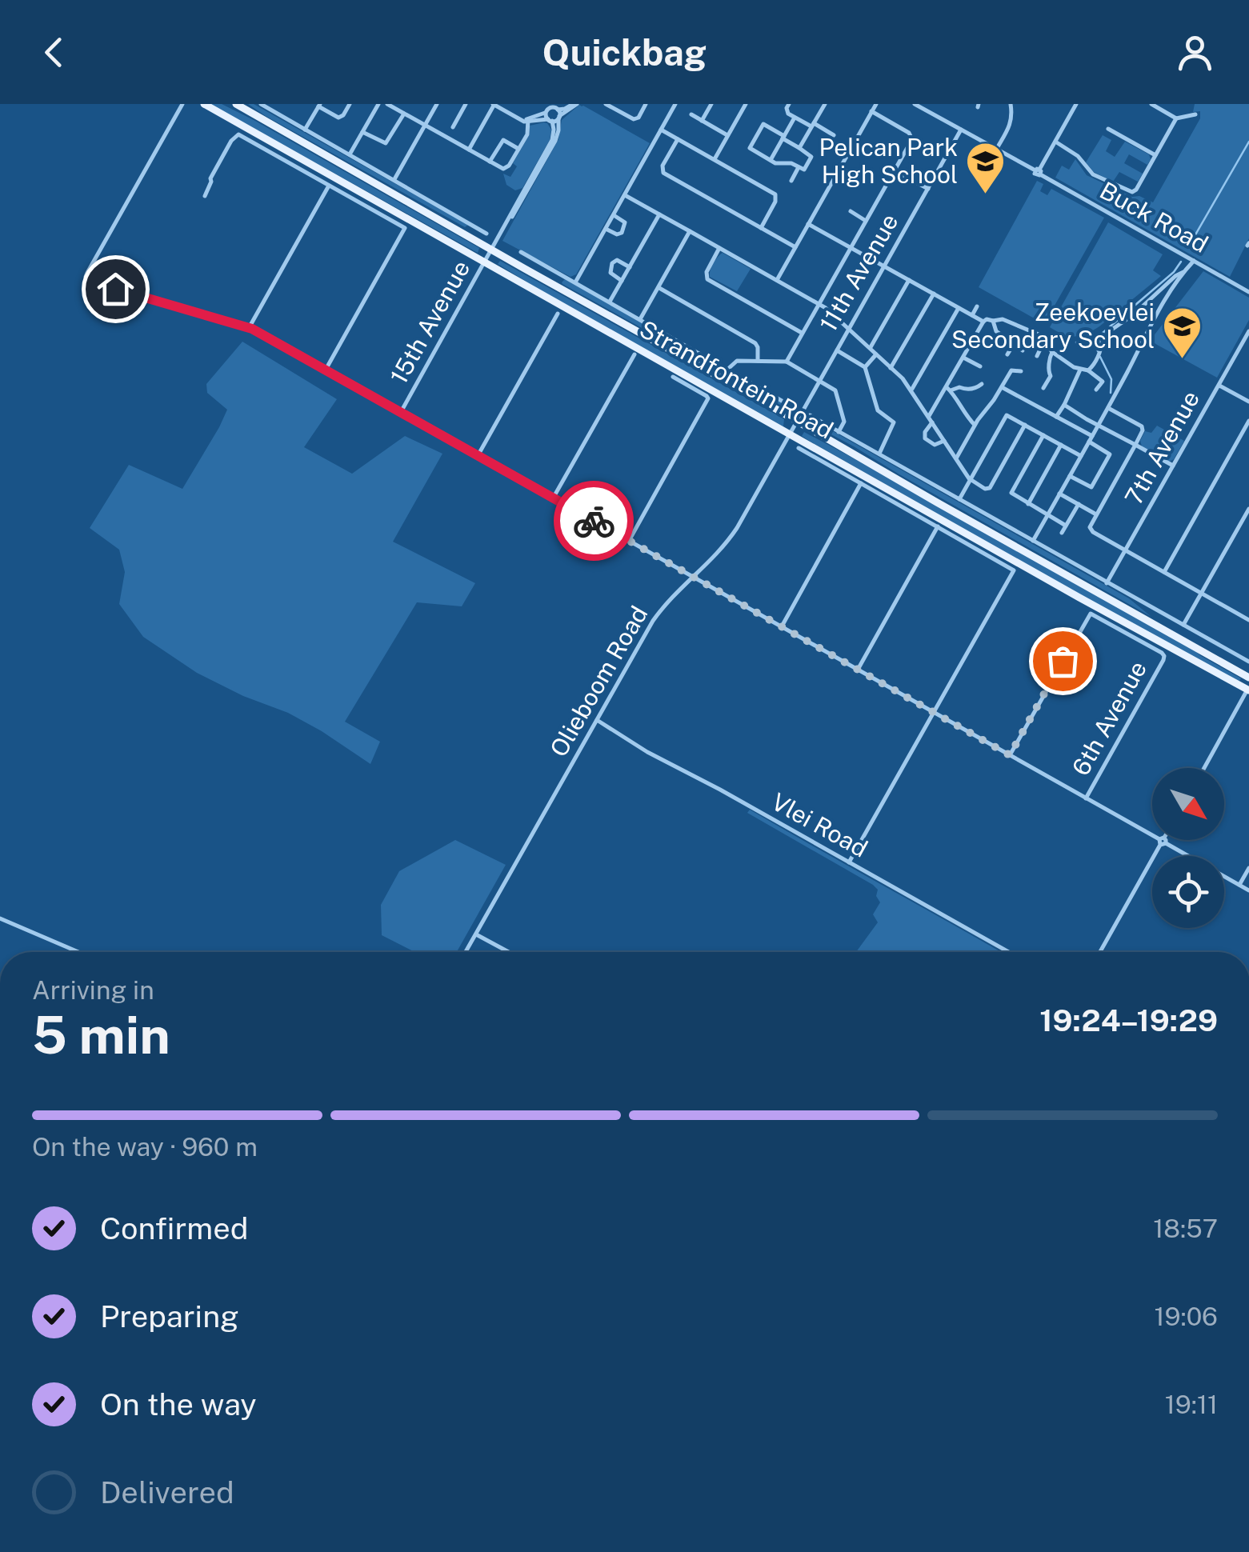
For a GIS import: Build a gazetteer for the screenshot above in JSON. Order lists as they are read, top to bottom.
{
  "streets": {
    "main road": ["Strandfontein Road"],
    "street": [
      "Buck Road",
      "11th Avenue",
      "15th Avenue",
      "7th Avenue",
      "Olieboom Road",
      "6th Avenue",
      "Vlei Road"
    ]
  },
  "crossings": [
    ["Buck Road", "11th Avenue"],
    ["11th Avenue", "Strandfontein Road"],
    ["11th Avenue", "Olieboom Road"],
    ["15th Avenue", "Strandfontein Road"],
    ["Strandfontein Road", "7th Avenue"],
    ["Strandfontein Road", "Olieboom Road"],
    ["Olieboom Road", "Vlei Road"]
  ],
  "places": {
    "school or university": ["Pelican Park High School", "Zeekoevlei Secondary School"]
  },
  "north": "bottom right",
  "page": {
    "header": "Quickbag",
    "heading": ["5 min", "Arriving in", "19:24–19:29"],
    "bar": "On the way · 960 m",
    "list": [
      ["Confirmed", "18:57"],
      ["Preparing", "19:06"],
      ["On the way", "19:11"],
      "Delivered"
    ]
  }
}
